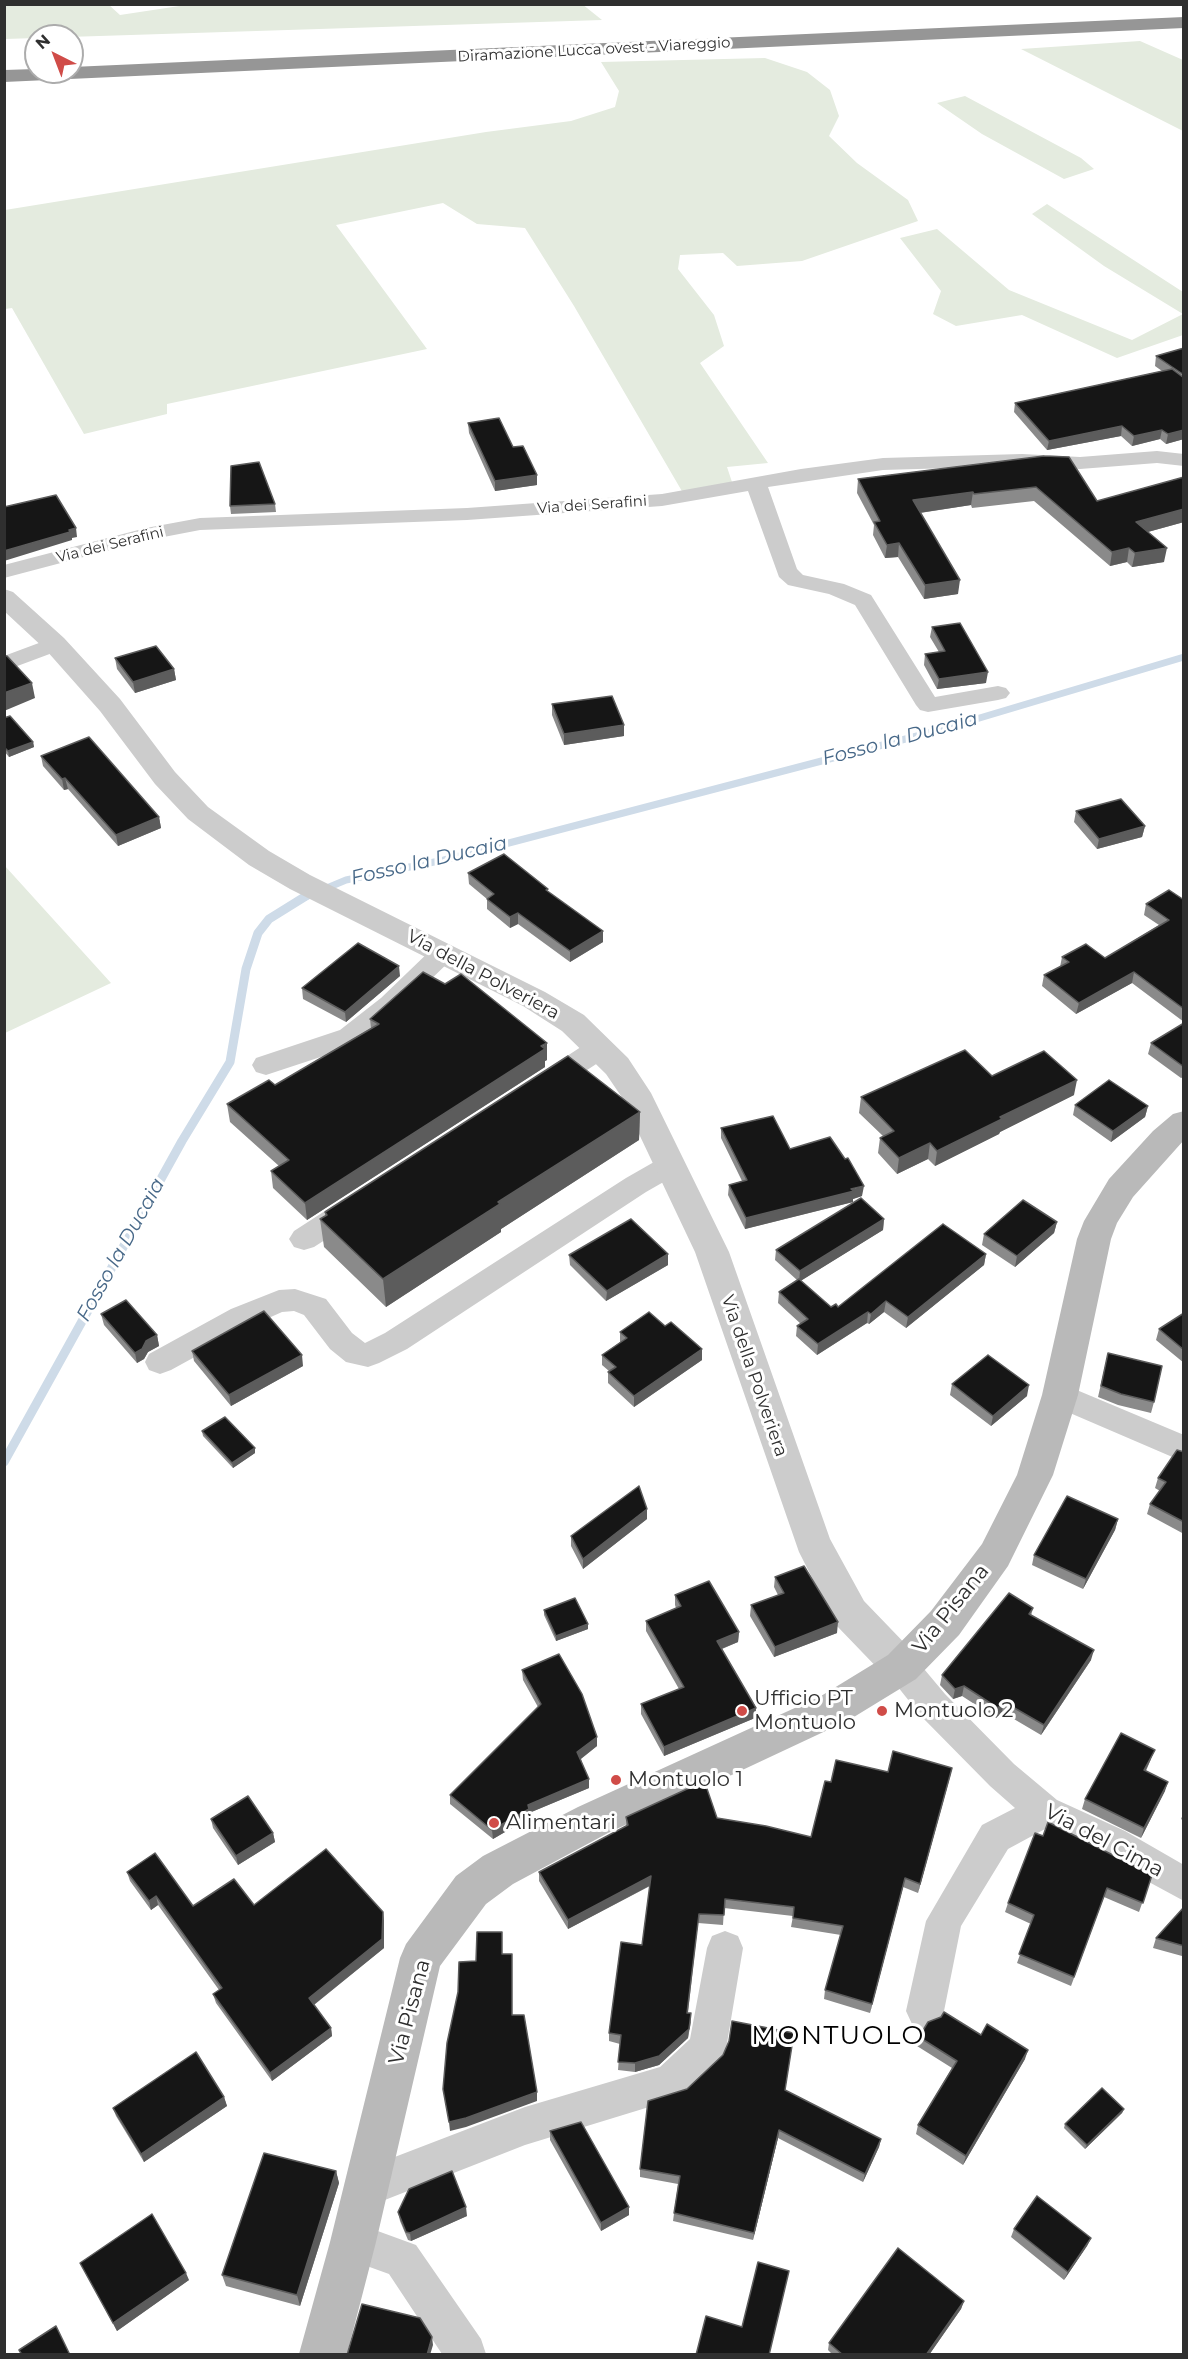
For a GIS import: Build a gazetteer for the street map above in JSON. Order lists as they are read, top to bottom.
{
  "streets": {
    "highway": ["Diramazione Lucca ovest - Viareggio"],
    "main road": ["Via Pisana"],
    "street": ["Via dei Serafini", "Via della Polveriera", "Via del Cima"]
  },
  "crossings": [
    ["Via della Polveriera", "Via Pisana"],
    ["Via della Polveriera", "Via del Cima"],
    ["Via Pisana", "Via del Cima"]
  ],
  "districts": ["MONTUOLO"],
  "water": ["Fosso la Ducaia"],
  "places": [
    "Ufficio PT Montuolo",
    "Montuolo 2",
    "Montuolo 1",
    "Alimentari"
  ],
  "north": "top left"
}
